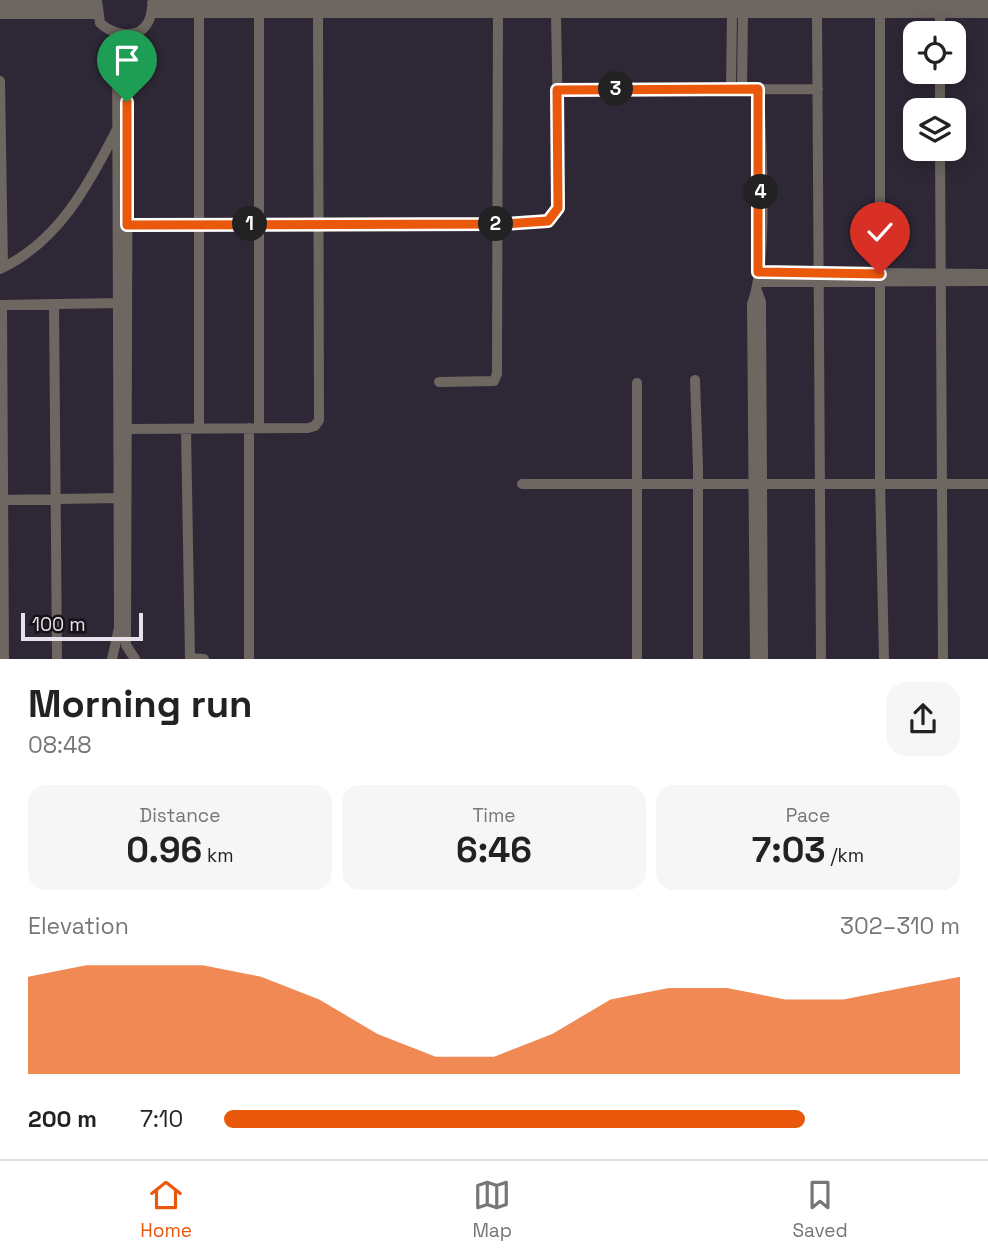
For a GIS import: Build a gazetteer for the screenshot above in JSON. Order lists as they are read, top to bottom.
{
  "scale_bar": "100 m",
  "page": {
    "pins": [
      "3",
      "4",
      "1",
      "2"
    ],
    "scale": "100 m",
    "heading": ["Morning run", "08:48"],
    "stats": [
      ["Distance", "0.96 km"],
      ["Time", "6:46"],
      ["Pace", "7:03 /km"]
    ],
    "chart": ["Elevation", "302–310 m"],
    "list": [
      {
        "name": "200 m",
        "note": "7:10"
      }
    ],
    "tabs": ["Home", "Map", "Saved"]
  }
}
